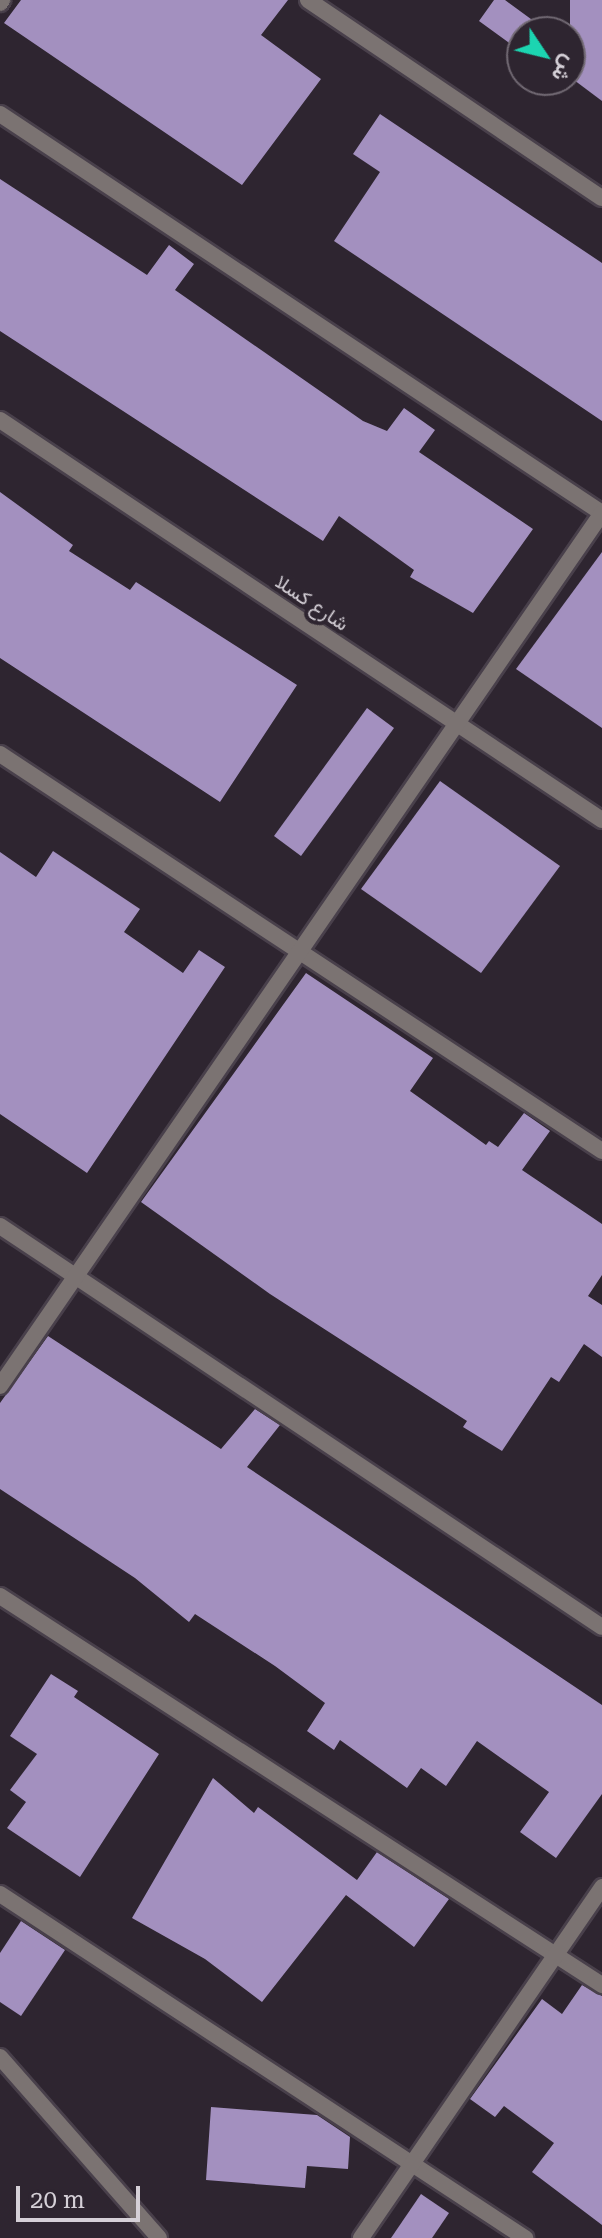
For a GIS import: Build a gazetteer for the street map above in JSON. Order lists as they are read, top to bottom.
{
  "streets": {
    "street": ["شارع كسلا"]
  },
  "scale_bar": "20 m",
  "north": "bottom right"
}
